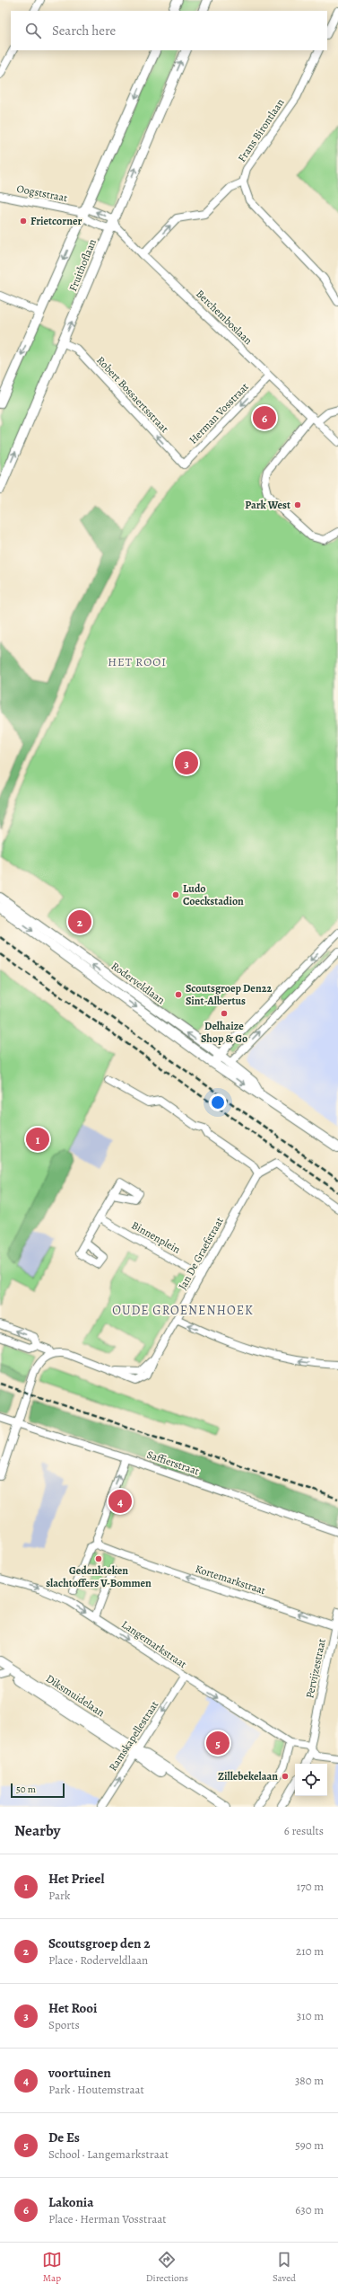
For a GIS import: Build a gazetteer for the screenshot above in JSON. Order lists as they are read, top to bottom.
{
  "streets": {
    "street": [
      "Frans Birontlaan",
      "Oogststraat",
      "Fruithoflaan",
      "Berchemboslaan",
      "Robert Bossaertsstraat",
      "Herman Vosstraat",
      "Roderveldlaan",
      "Binnenplein",
      "Jan De Graefstraat",
      "Saffierstraat",
      "Kortemarkstraat",
      "Langemarkstraat",
      "Pervijzestraat",
      "Diksmuidelaan",
      "Ramskapellestraat"
    ]
  },
  "crossings": [
    ["Oogststraat", "Fruithoflaan"],
    ["Oogststraat", "Berchemboslaan"],
    ["Fruithoflaan", "Berchemboslaan"],
    ["Fruithoflaan", "Robert Bossaertsstraat"],
    ["Berchemboslaan", "Herman Vosstraat"],
    ["Robert Bossaertsstraat", "Herman Vosstraat"],
    ["Binnenplein", "Jan De Graefstraat"],
    ["Kortemarkstraat", "Pervijzestraat"],
    ["Langemarkstraat", "Ramskapellestraat"],
    ["Diksmuidelaan", "Ramskapellestraat"]
  ],
  "one_way": [
    "Robert Bossaertsstraat",
    "Herman Vosstraat",
    "Kortemarkstraat",
    "Langemarkstraat"
  ],
  "districts": ["HET ROOI", "OUDE GROENENHOEK"],
  "places": [
    "Frietcorner",
    "Park West",
    "Ludo Coeckstadion",
    "Scoutsgroep Den22 Sint-Albertus",
    "Delhaize Shop & Go",
    "Gedenkteken slachtoffers V-Bommen",
    "Zillebekelaan"
  ],
  "scale_bar": "50 m",
  "page": {
    "search": "Search here",
    "pins": [
      "6",
      "3",
      "2",
      "1",
      "4",
      "5"
    ],
    "scale": "50 m",
    "heading": ["Nearby", "6 results"],
    "list": [
      {
        "mark": "1",
        "name": "Het Prieel",
        "note": "Park",
        "value": "170 m"
      },
      {
        "mark": "2",
        "name": "Scoutsgroep den 2",
        "note": "Place · Roderveldlaan",
        "value": "210 m"
      },
      {
        "mark": "3",
        "name": "Het Rooi",
        "note": "Sports",
        "value": "310 m"
      },
      {
        "mark": "4",
        "name": "voortuinen",
        "note": "Park · Houtemstraat",
        "value": "380 m"
      },
      {
        "mark": "5",
        "name": "De Es",
        "note": "School · Langemarkstraat",
        "value": "590 m"
      },
      {
        "mark": "6",
        "name": "Lakonia",
        "note": "Place · Herman Vosstraat",
        "value": "630 m"
      }
    ],
    "nav": ["Map", "Directions", "Saved"]
  }
}
